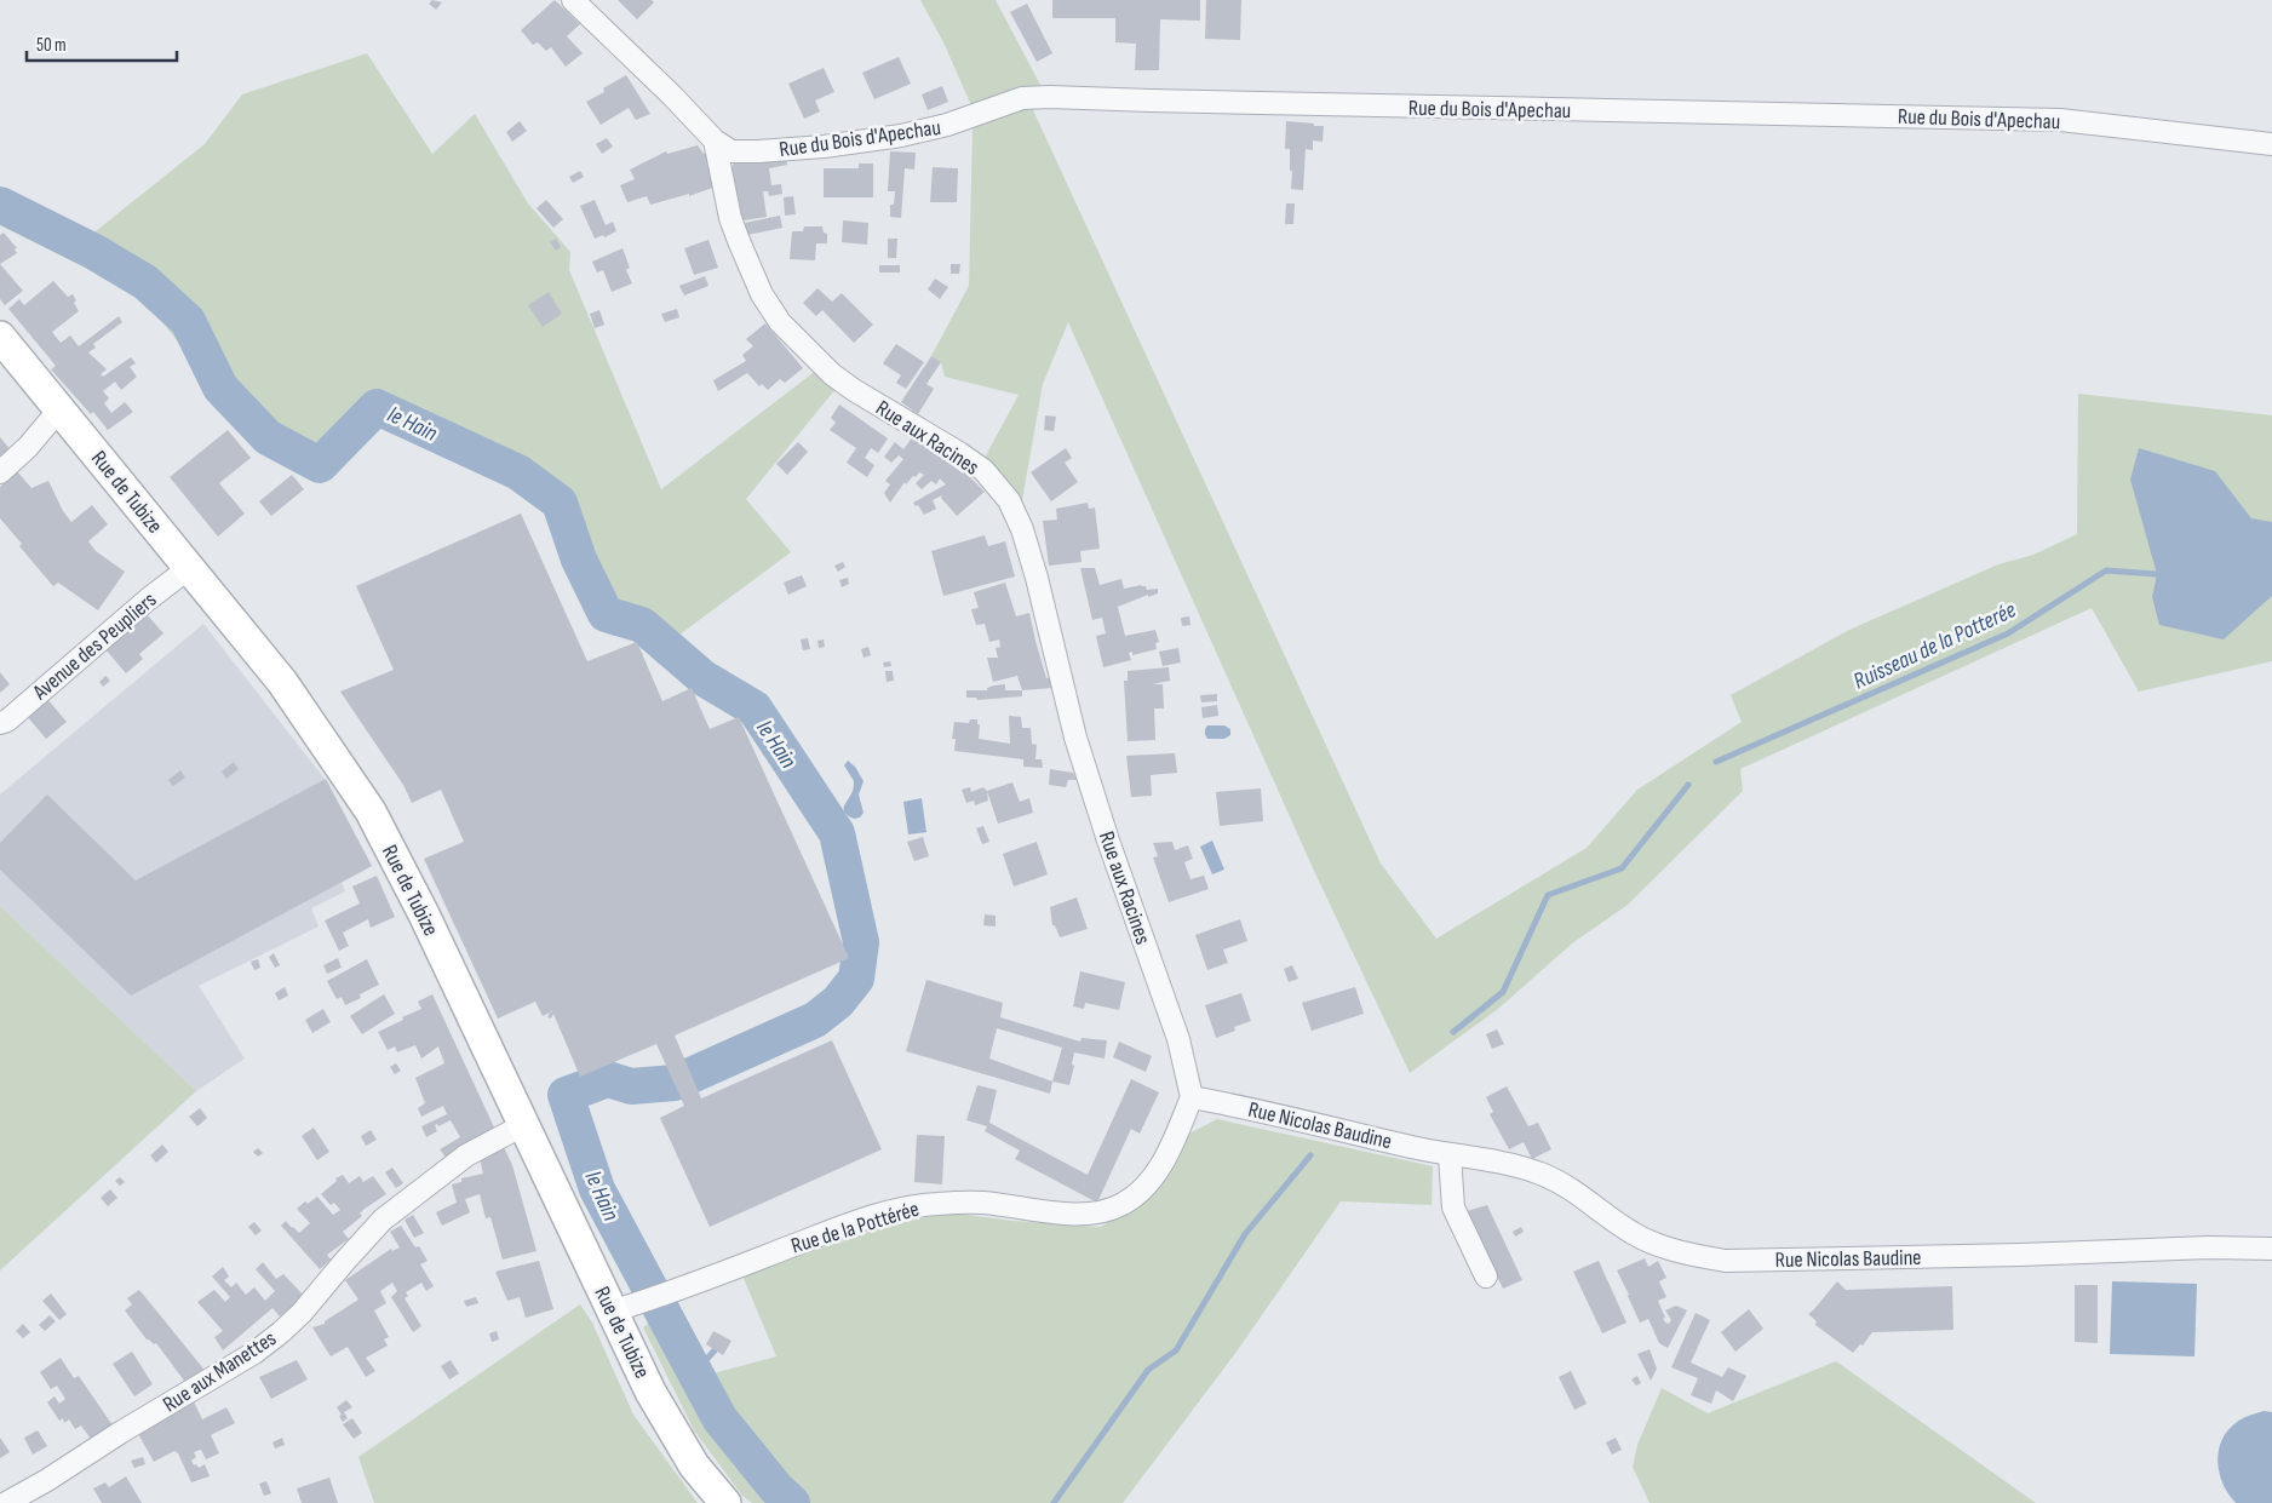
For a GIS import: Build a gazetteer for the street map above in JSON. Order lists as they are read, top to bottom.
{
  "streets": {
    "main road": ["Rue de Tubize"],
    "street": [
      "Rue du Bois d'Apechau",
      "Rue aux Racines",
      "Avenue des Peupliers",
      "Rue Nicolas Baudine",
      "Rue de la Pottérée",
      "Rue aux Manettes"
    ]
  },
  "crossings": [
    ["Rue du Bois d'Apechau", "Rue aux Racines"],
    ["Rue aux Racines", "Rue Nicolas Baudine"],
    ["Rue aux Racines", "Rue de la Pottérée"],
    ["Rue de Tubize", "Avenue des Peupliers"],
    ["Rue de Tubize", "Rue de la Pottérée"],
    ["Rue de Tubize", "Rue aux Manettes"],
    ["Rue Nicolas Baudine", "Rue de la Pottérée"]
  ],
  "water": ["le Hain", "Ruisseau de la Potterée"],
  "scale_bar": "50 m"
}
